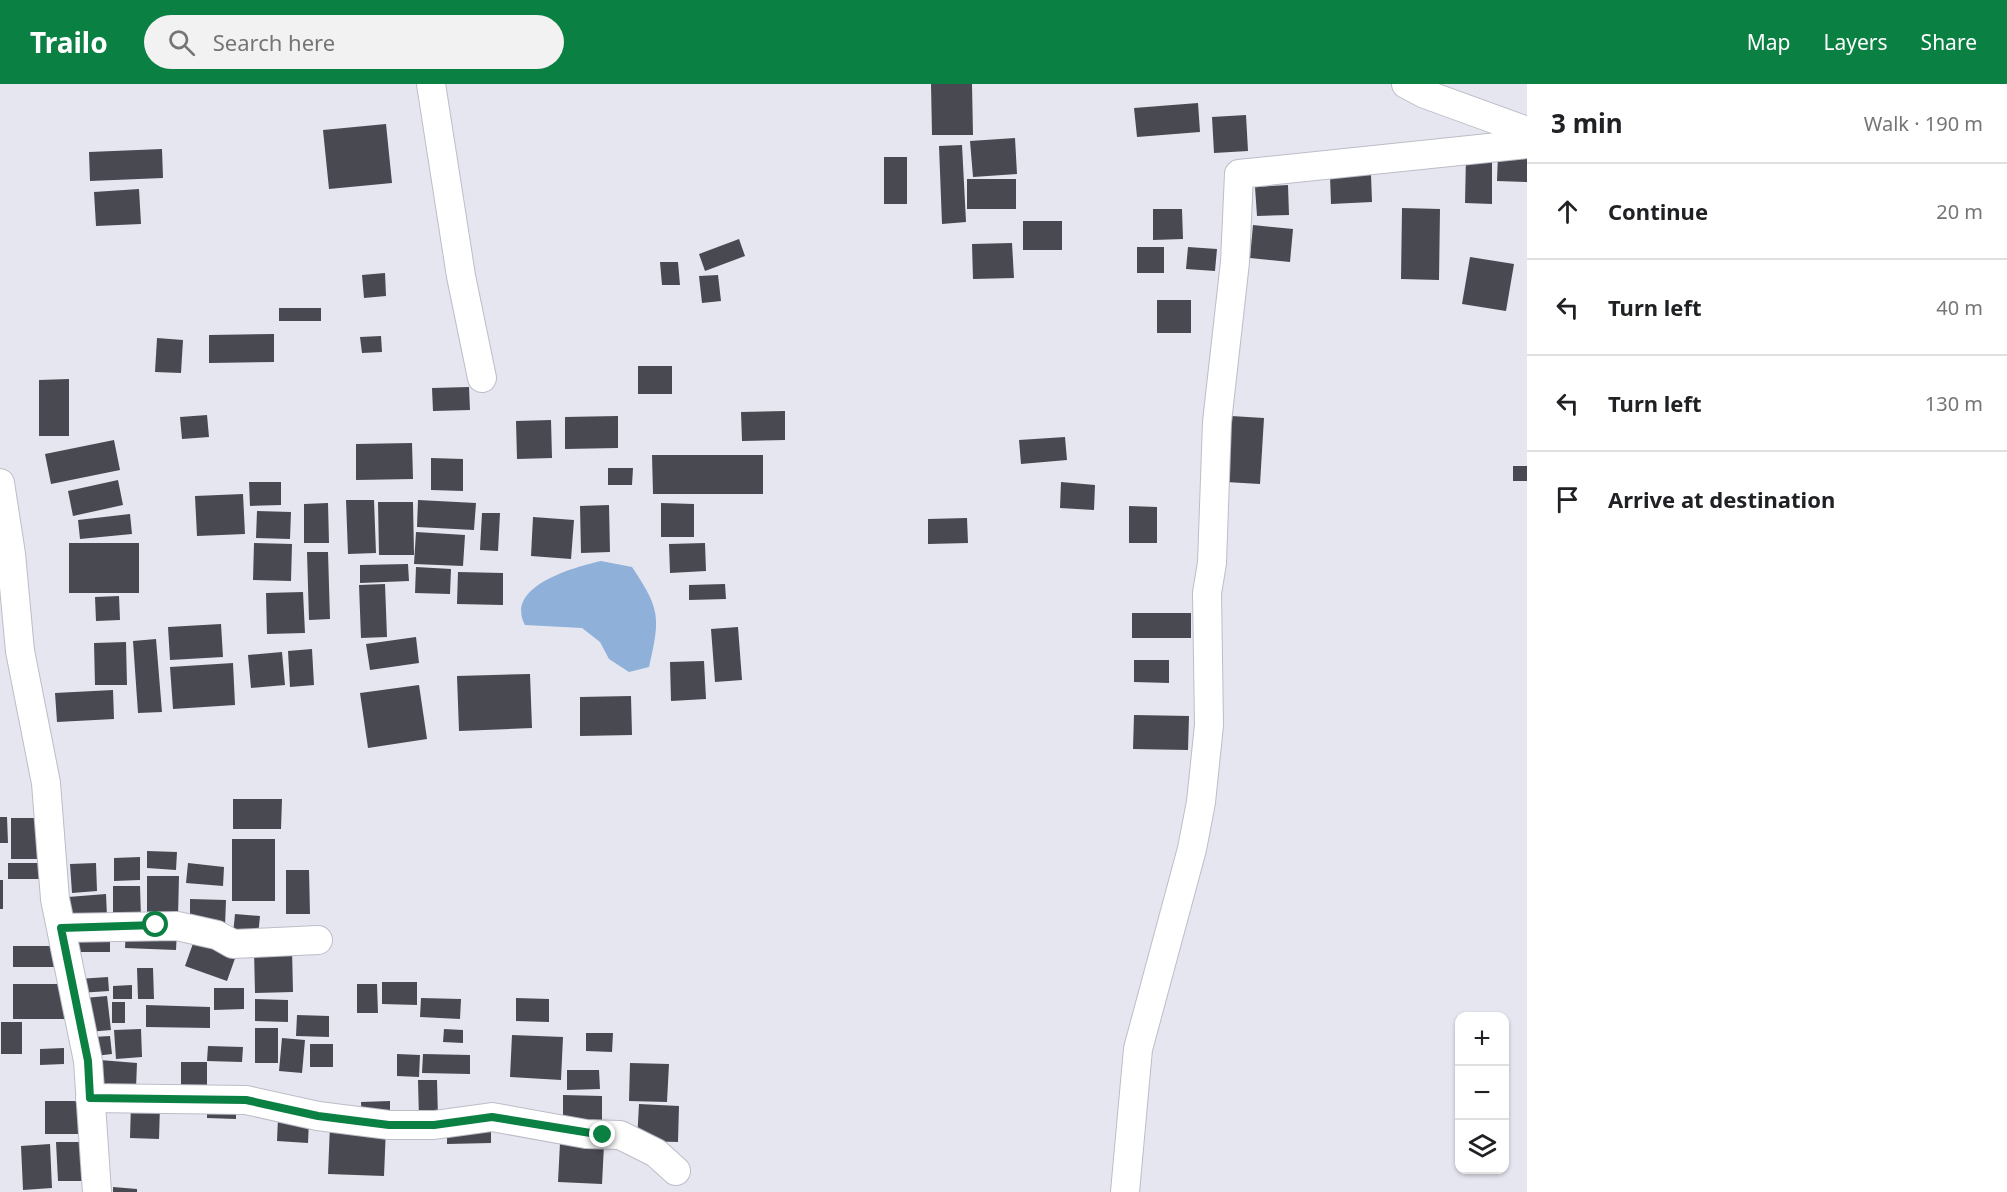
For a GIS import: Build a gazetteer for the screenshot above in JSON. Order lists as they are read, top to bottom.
{
  "page": {
    "header": "Trailo",
    "search": "Search here",
    "nav": ["Map", "Layers", "Share"],
    "heading": ["3 min", "Walk · 190 m"],
    "list": [
      ["Continue", "20 m"],
      ["Turn left", "40 m"],
      ["Turn left", "130 m"],
      "Arrive at destination"
    ],
    "map_buttons": ["+", "−"]
  }
}
